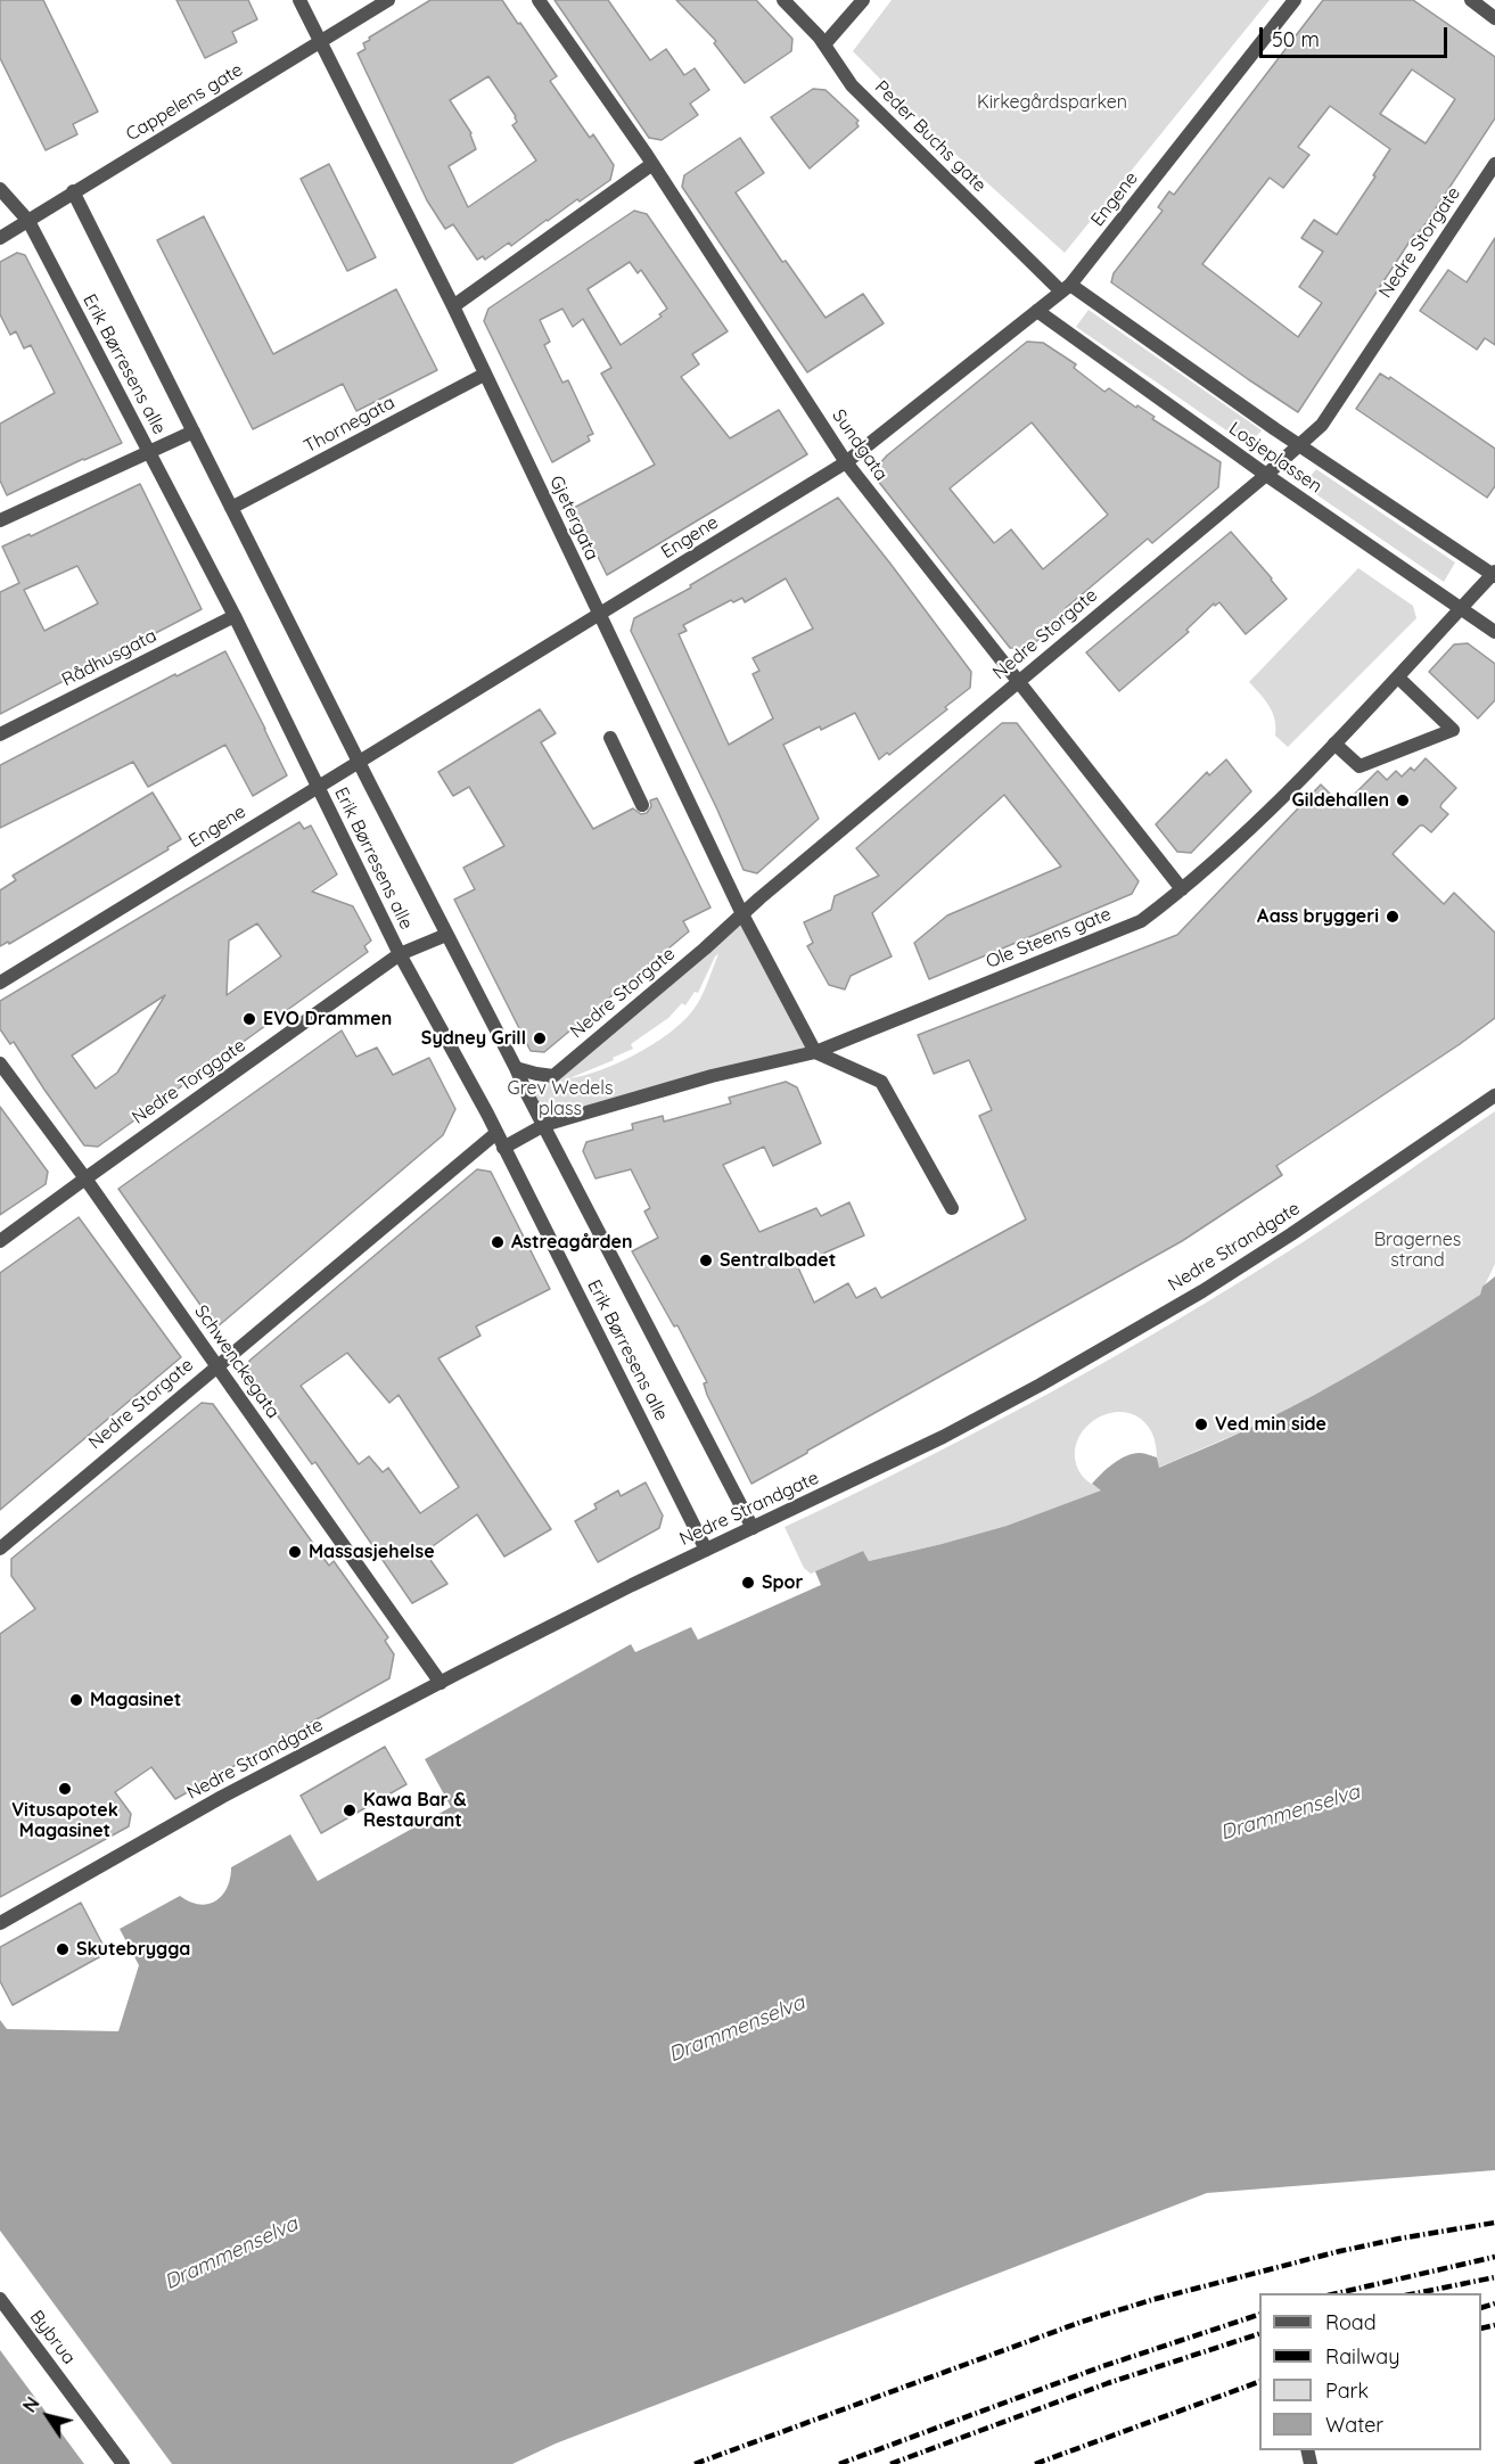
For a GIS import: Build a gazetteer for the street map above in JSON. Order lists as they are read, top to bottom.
{
  "streets": {
    "street": [
      "Cappelens gate",
      "Peder Buchs gate",
      "Engene",
      "Nedre Storgate",
      "Erik Børresens alle",
      "Thornegata",
      "Sundgata",
      "Losjeplassen",
      "Gjetergata",
      "Rådhusgata",
      "Ole Steens gate",
      "Nedre Torggate",
      "Nedre Strandgate",
      "Schwenckegata",
      "Bybrua"
    ]
  },
  "crossings": [
    ["Cappelens gate", "Erik Børresens alle"],
    ["Cappelens gate", "Gjetergata"],
    ["Peder Buchs gate", "Engene"],
    ["Peder Buchs gate", "Losjeplassen"],
    ["Engene", "Erik Børresens alle"],
    ["Engene", "Sundgata"],
    ["Engene", "Losjeplassen"],
    ["Engene", "Gjetergata"],
    ["Nedre Storgate", "Erik Børresens alle"],
    ["Nedre Storgate", "Sundgata"],
    ["Nedre Storgate", "Losjeplassen"],
    ["Nedre Storgate", "Gjetergata"],
    ["Nedre Storgate", "Schwenckegata"],
    ["Erik Børresens alle", "Thornegata"],
    ["Erik Børresens alle", "Rådhusgata"],
    ["Erik Børresens alle", "Ole Steens gate"],
    ["Erik Børresens alle", "Nedre Torggate"],
    ["Erik Børresens alle", "Nedre Strandgate"],
    ["Thornegata", "Gjetergata"],
    ["Sundgata", "Ole Steens gate"],
    ["Losjeplassen", "Ole Steens gate"],
    ["Gjetergata", "Ole Steens gate"],
    ["Nedre Torggate", "Schwenckegata"],
    ["Nedre Strandgate", "Schwenckegata"]
  ],
  "water": ["Drammenselva"],
  "parks": ["Kirkegårdsparken", "Grev Wedels plass", "Bragernes strand"],
  "places": [
    "Gildehallen",
    "Aass bryggeri",
    "EVO Drammen",
    "Sydney Grill",
    "Astreagården",
    "Sentralbadet",
    "Ved min side",
    "Massasjehelse",
    "Spor",
    "Magasinet",
    "Vitusapotek Magasinet",
    "Kawa Bar & Restaurant",
    "Skutebrygga"
  ],
  "legend": [
    "Road",
    "Railway",
    "Park",
    "Water"
  ],
  "scale_bar": "50 m",
  "north": "top left"
}
